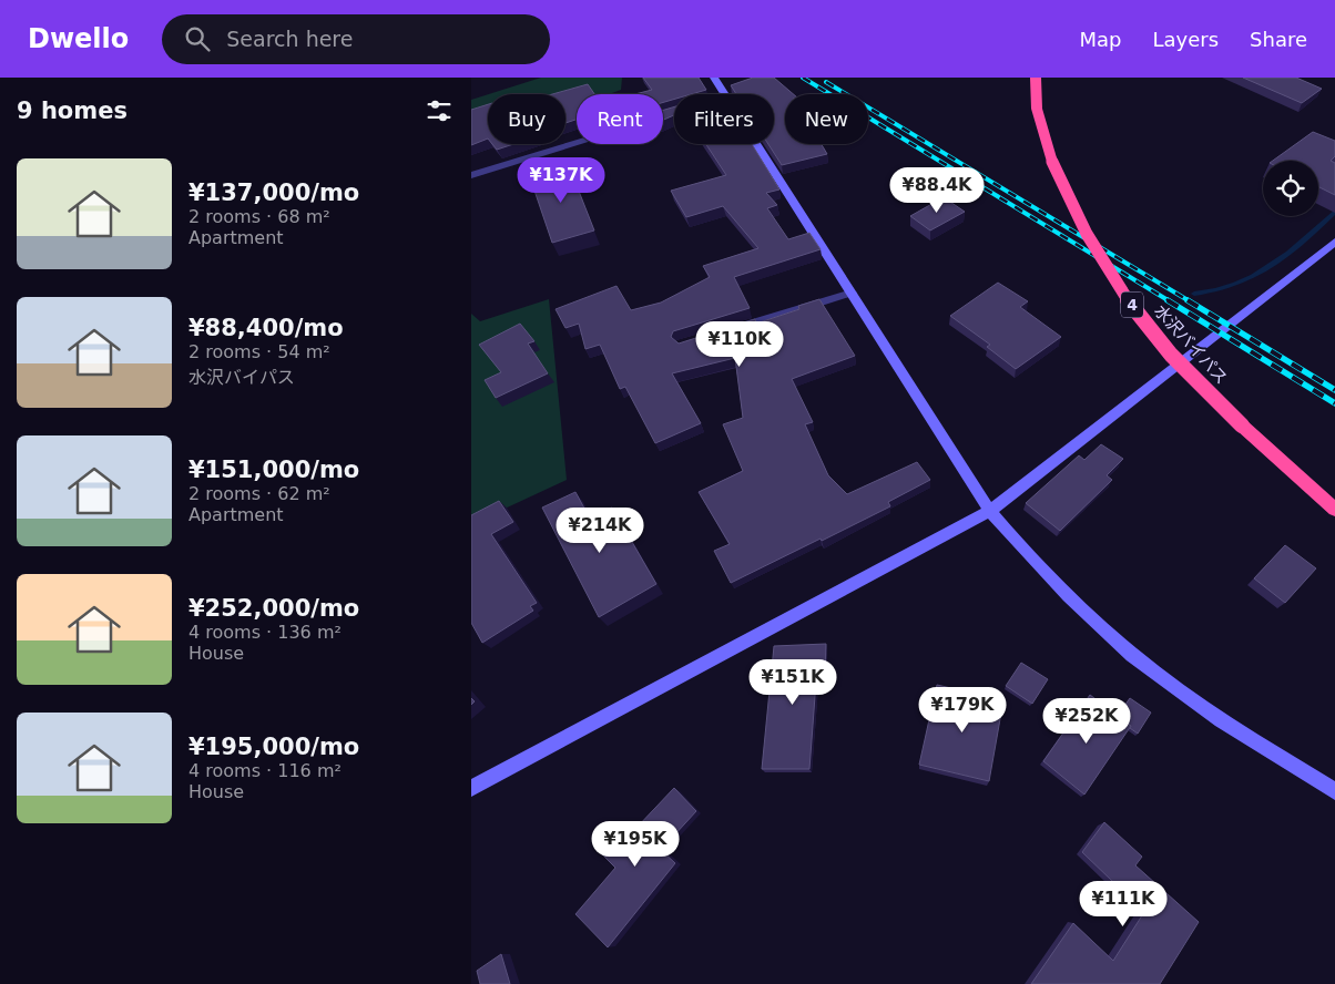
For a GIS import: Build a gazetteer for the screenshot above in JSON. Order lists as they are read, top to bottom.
{
  "streets": {
    "highway": ["4", "水沢バイパス"]
  },
  "page": {
    "header": "Dwello",
    "search": "Search here",
    "nav": ["Map", "Layers", "Share"],
    "heading": "9 homes",
    "chip": [
      "Buy",
      "Rent",
      "Filters",
      "New"
    ],
    "list": [
      {
        "name": "¥137,000/mo",
        "note": "2 rooms · 68 m² · Apartment"
      },
      {
        "name": "¥88,400/mo",
        "note": "2 rooms · 54 m² · 水沢バイパス"
      },
      {
        "name": "¥151,000/mo",
        "note": "2 rooms · 62 m² · Apartment"
      },
      {
        "name": "¥252,000/mo",
        "note": "4 rooms · 136 m² · House"
      },
      {
        "name": "¥195,000/mo",
        "note": "4 rooms · 116 m² · House"
      }
    ],
    "price": [
      "¥137K",
      "¥88.4K",
      "¥110K",
      "¥214K",
      "¥151K",
      "¥179K",
      "¥252K",
      "¥195K",
      "¥111K"
    ]
  }
}
